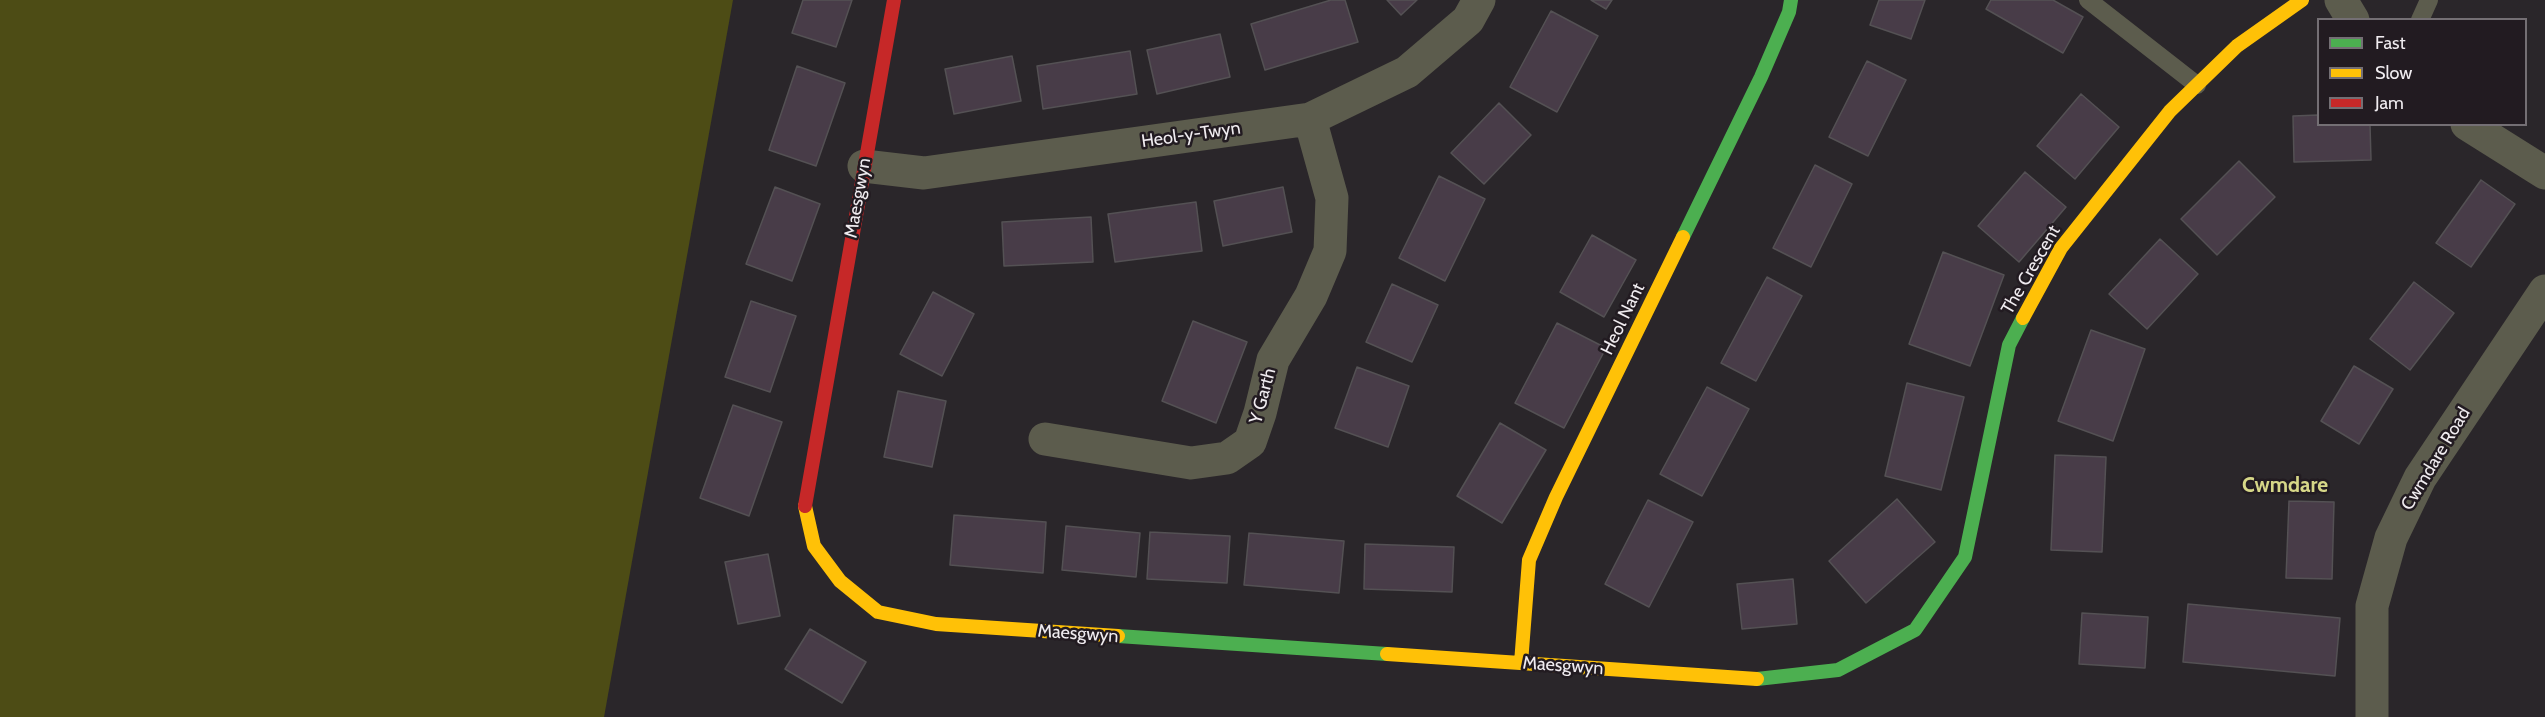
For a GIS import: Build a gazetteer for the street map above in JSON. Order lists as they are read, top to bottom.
{
  "streets": {
    "street": [
      "Heol-y-Twyn",
      "Maesgwyn",
      "The Crescent",
      "Heol Nant",
      "Y Garth",
      "Cwmdare Road"
    ]
  },
  "crossings": [
    ["Heol-y-Twyn", "Maesgwyn"],
    ["Heol-y-Twyn", "Y Garth"],
    ["Maesgwyn", "The Crescent"],
    ["Maesgwyn", "Heol Nant"]
  ],
  "districts": ["Cwmdare"],
  "legend": ["Fast", "Slow", "Jam"]
}
